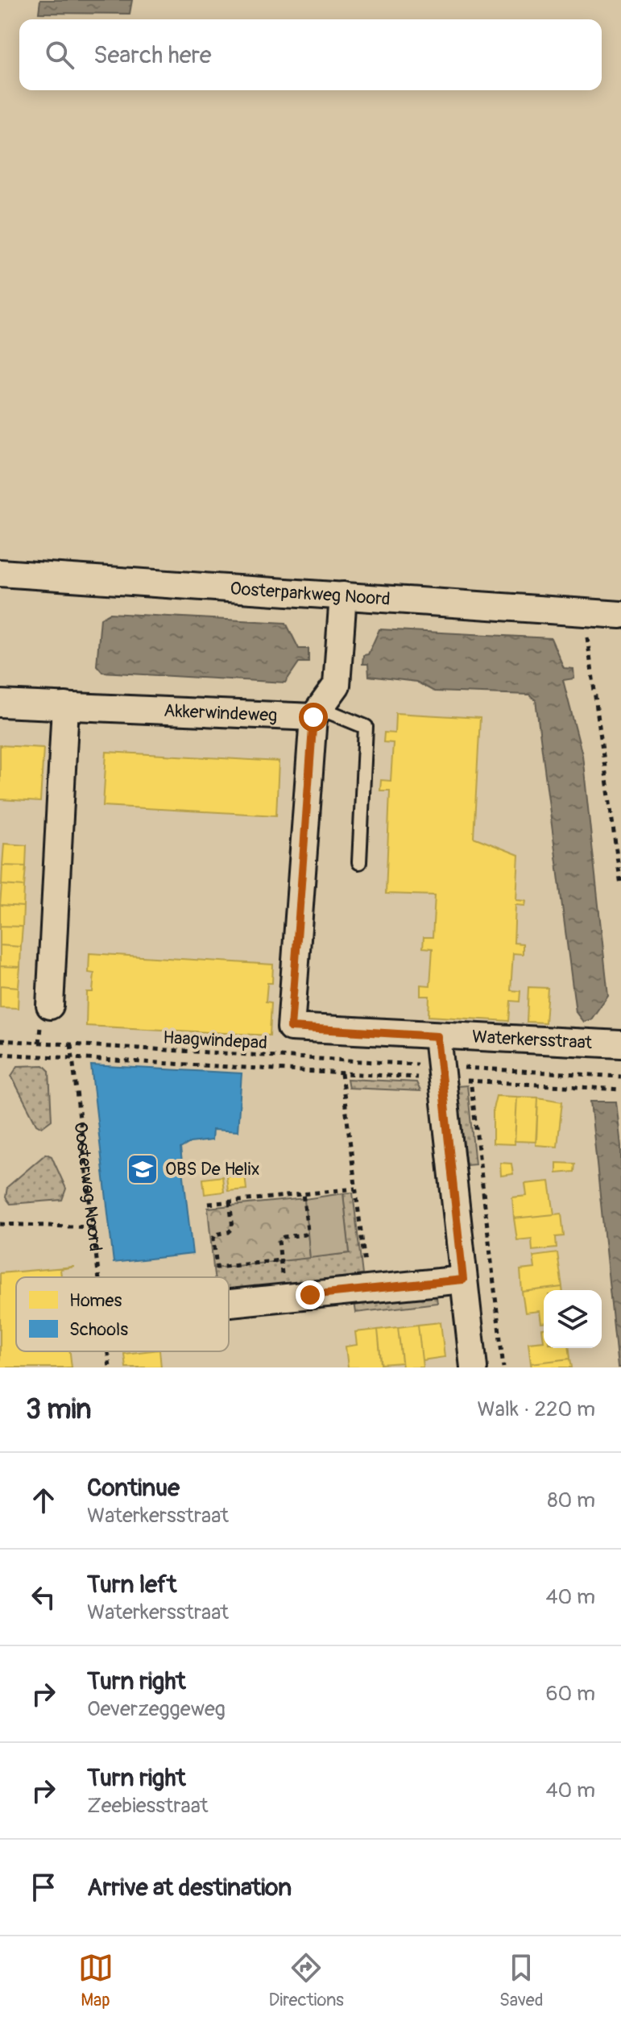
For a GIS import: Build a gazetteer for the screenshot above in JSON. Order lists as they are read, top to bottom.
{
  "streets": {
    "street": ["Oosterparkweg Noord", "Akkerwindeweg", "Waterkersstraat"],
    "path": ["Haagwindepad", "Oosterweg Noord"]
  },
  "crossings": [
    ["Akkerwindeweg", "Waterkersstraat"],
    ["Haagwindepad", "Oosterweg Noord"]
  ],
  "places": {
    "school or university": ["OBS De Helix"]
  },
  "legend": ["Homes", "Schools"],
  "page": {
    "search": "Search here",
    "heading": ["3 min", "Walk · 220 m"],
    "list": [
      ["Continue", "Waterkersstraat", "80 m"],
      ["Turn left", "Waterkersstraat", "40 m"],
      ["Turn right", "Oeverzeggeweg", "60 m"],
      ["Turn right", "Zeebiesstraat", "40 m"],
      "Arrive at destination"
    ],
    "nav": ["Map", "Directions", "Saved"]
  }
}
